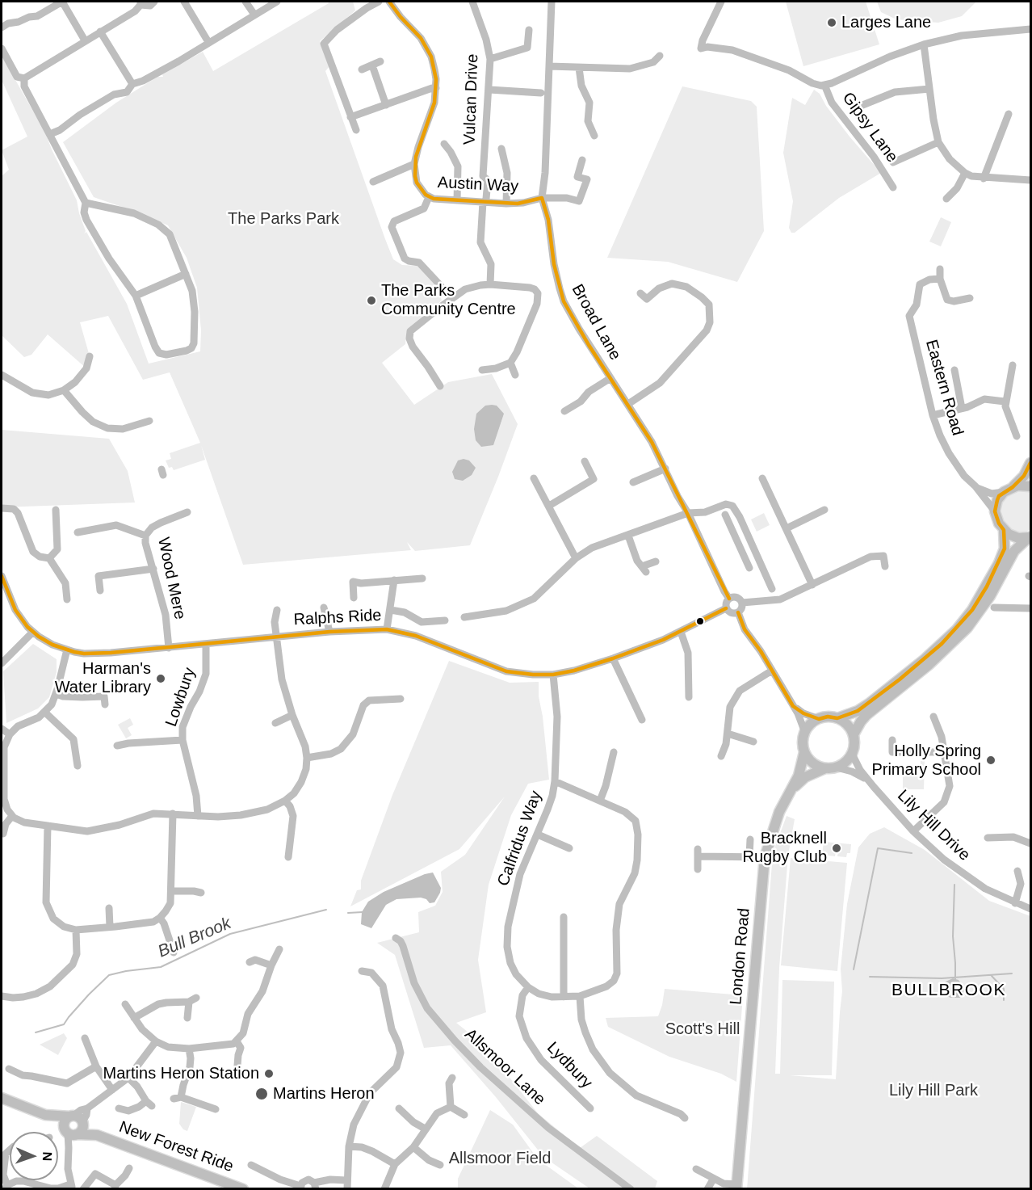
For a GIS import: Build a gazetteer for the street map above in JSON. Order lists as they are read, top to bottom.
{
  "streets": {
    "main road": ["London Road", "New Forest Ride"],
    "street": [
      "Vulcan Drive",
      "Gipsy Lane",
      "Austin Way",
      "Broad Lane",
      "Eastern Road",
      "Wood Mere",
      "Ralphs Ride",
      "Lowbury",
      "Lily Hill Drive",
      "Calfridus Way",
      "Lydbury",
      "Allsmoor Lane"
    ]
  },
  "crossings": [
    ["Vulcan Drive", "Austin Way"],
    ["Austin Way", "Broad Lane"],
    ["Broad Lane", "Ralphs Ride"],
    ["Wood Mere", "Ralphs Ride"],
    ["Ralphs Ride", "Lowbury"],
    ["Ralphs Ride", "Calfridus Way"],
    ["Lily Hill Drive", "London Road"],
    ["Calfridus Way", "Lydbury"]
  ],
  "districts": ["BULLBROOK"],
  "water": ["Bull Brook"],
  "parks": [
    "The Parks Park",
    "Scott's Hill",
    "Lily Hill Park",
    "Allsmoor Field"
  ],
  "places": [
    "Larges Lane",
    "The Parks Community Centre",
    "Harman's Water Library",
    "Holly Spring Primary School",
    "Bracknell Rugby Club",
    "Martins Heron Station",
    "Martins Heron"
  ],
  "north": "right"
}
